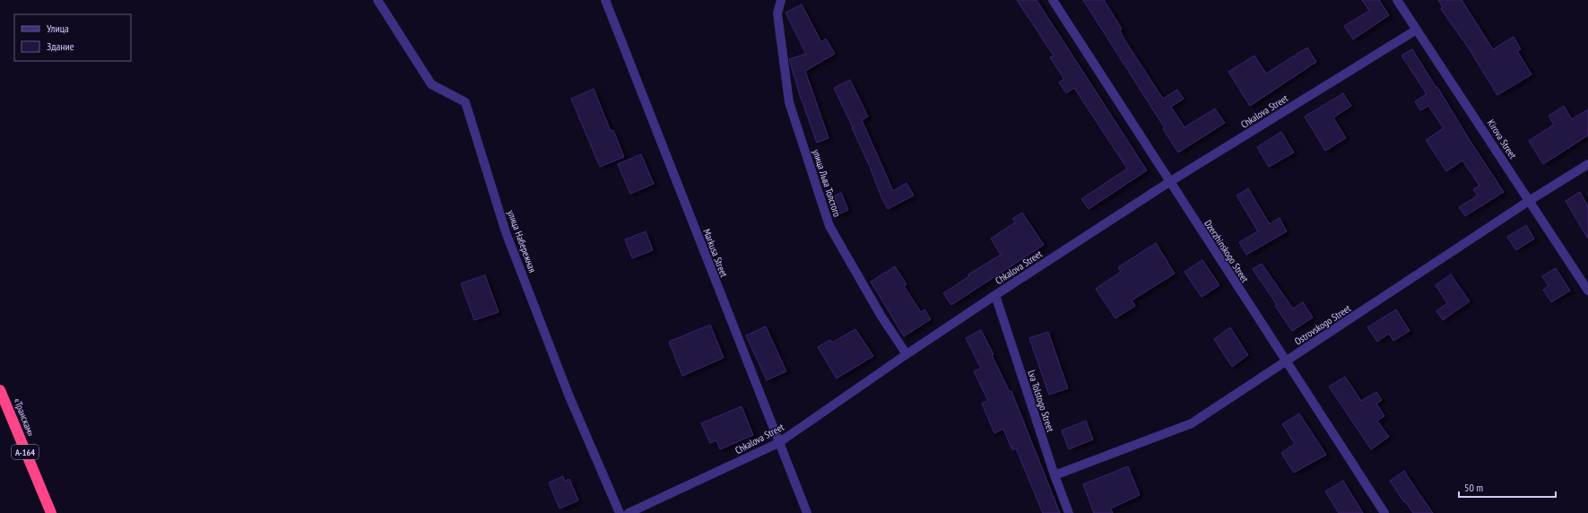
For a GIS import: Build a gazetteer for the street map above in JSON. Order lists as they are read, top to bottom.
{
  "streets": {
    "highway": ["«Транскам»", "А-164"],
    "street": [
      "Chkalova Street",
      "Kirova Street",
      "улица Льва Толстого",
      "улица Набережная",
      "Dzerzhinskogo Street",
      "Markusa Street",
      "Ostrovskogo Street",
      "Lva Tolstogo Street"
    ]
  },
  "crossings": [
    ["Chkalova Street", "Kirova Street"],
    ["Chkalova Street", "улица Льва Толстого"],
    ["Chkalova Street", "Dzerzhinskogo Street"],
    ["Chkalova Street", "Markusa Street"],
    ["Chkalova Street", "Lva Tolstogo Street"],
    ["Kirova Street", "Ostrovskogo Street"],
    ["Dzerzhinskogo Street", "Ostrovskogo Street"],
    ["Ostrovskogo Street", "Lva Tolstogo Street"]
  ],
  "legend": ["Улица", "Здание"],
  "scale_bar": "50 m"
}
